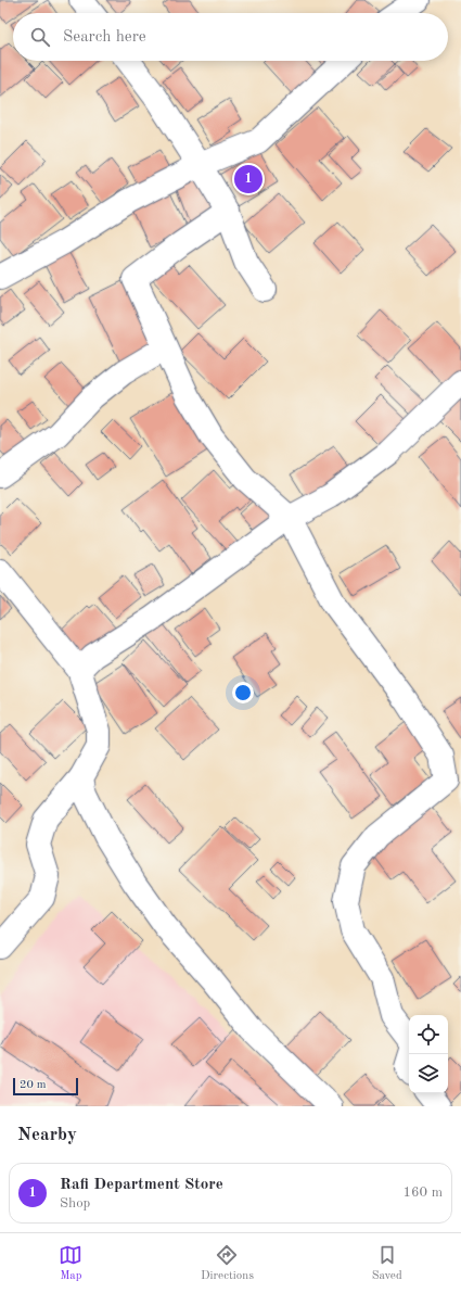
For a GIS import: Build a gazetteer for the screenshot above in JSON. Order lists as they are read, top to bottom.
{
  "scale_bar": "20 m",
  "page": {
    "search": "Search here",
    "pins": "1",
    "scale": "20 m",
    "heading": "Nearby",
    "list": [
      {
        "mark": "1",
        "name": "Rafi Department Store",
        "note": "Shop",
        "value": "160 m"
      }
    ],
    "nav": ["Map", "Directions", "Saved"]
  }
}
